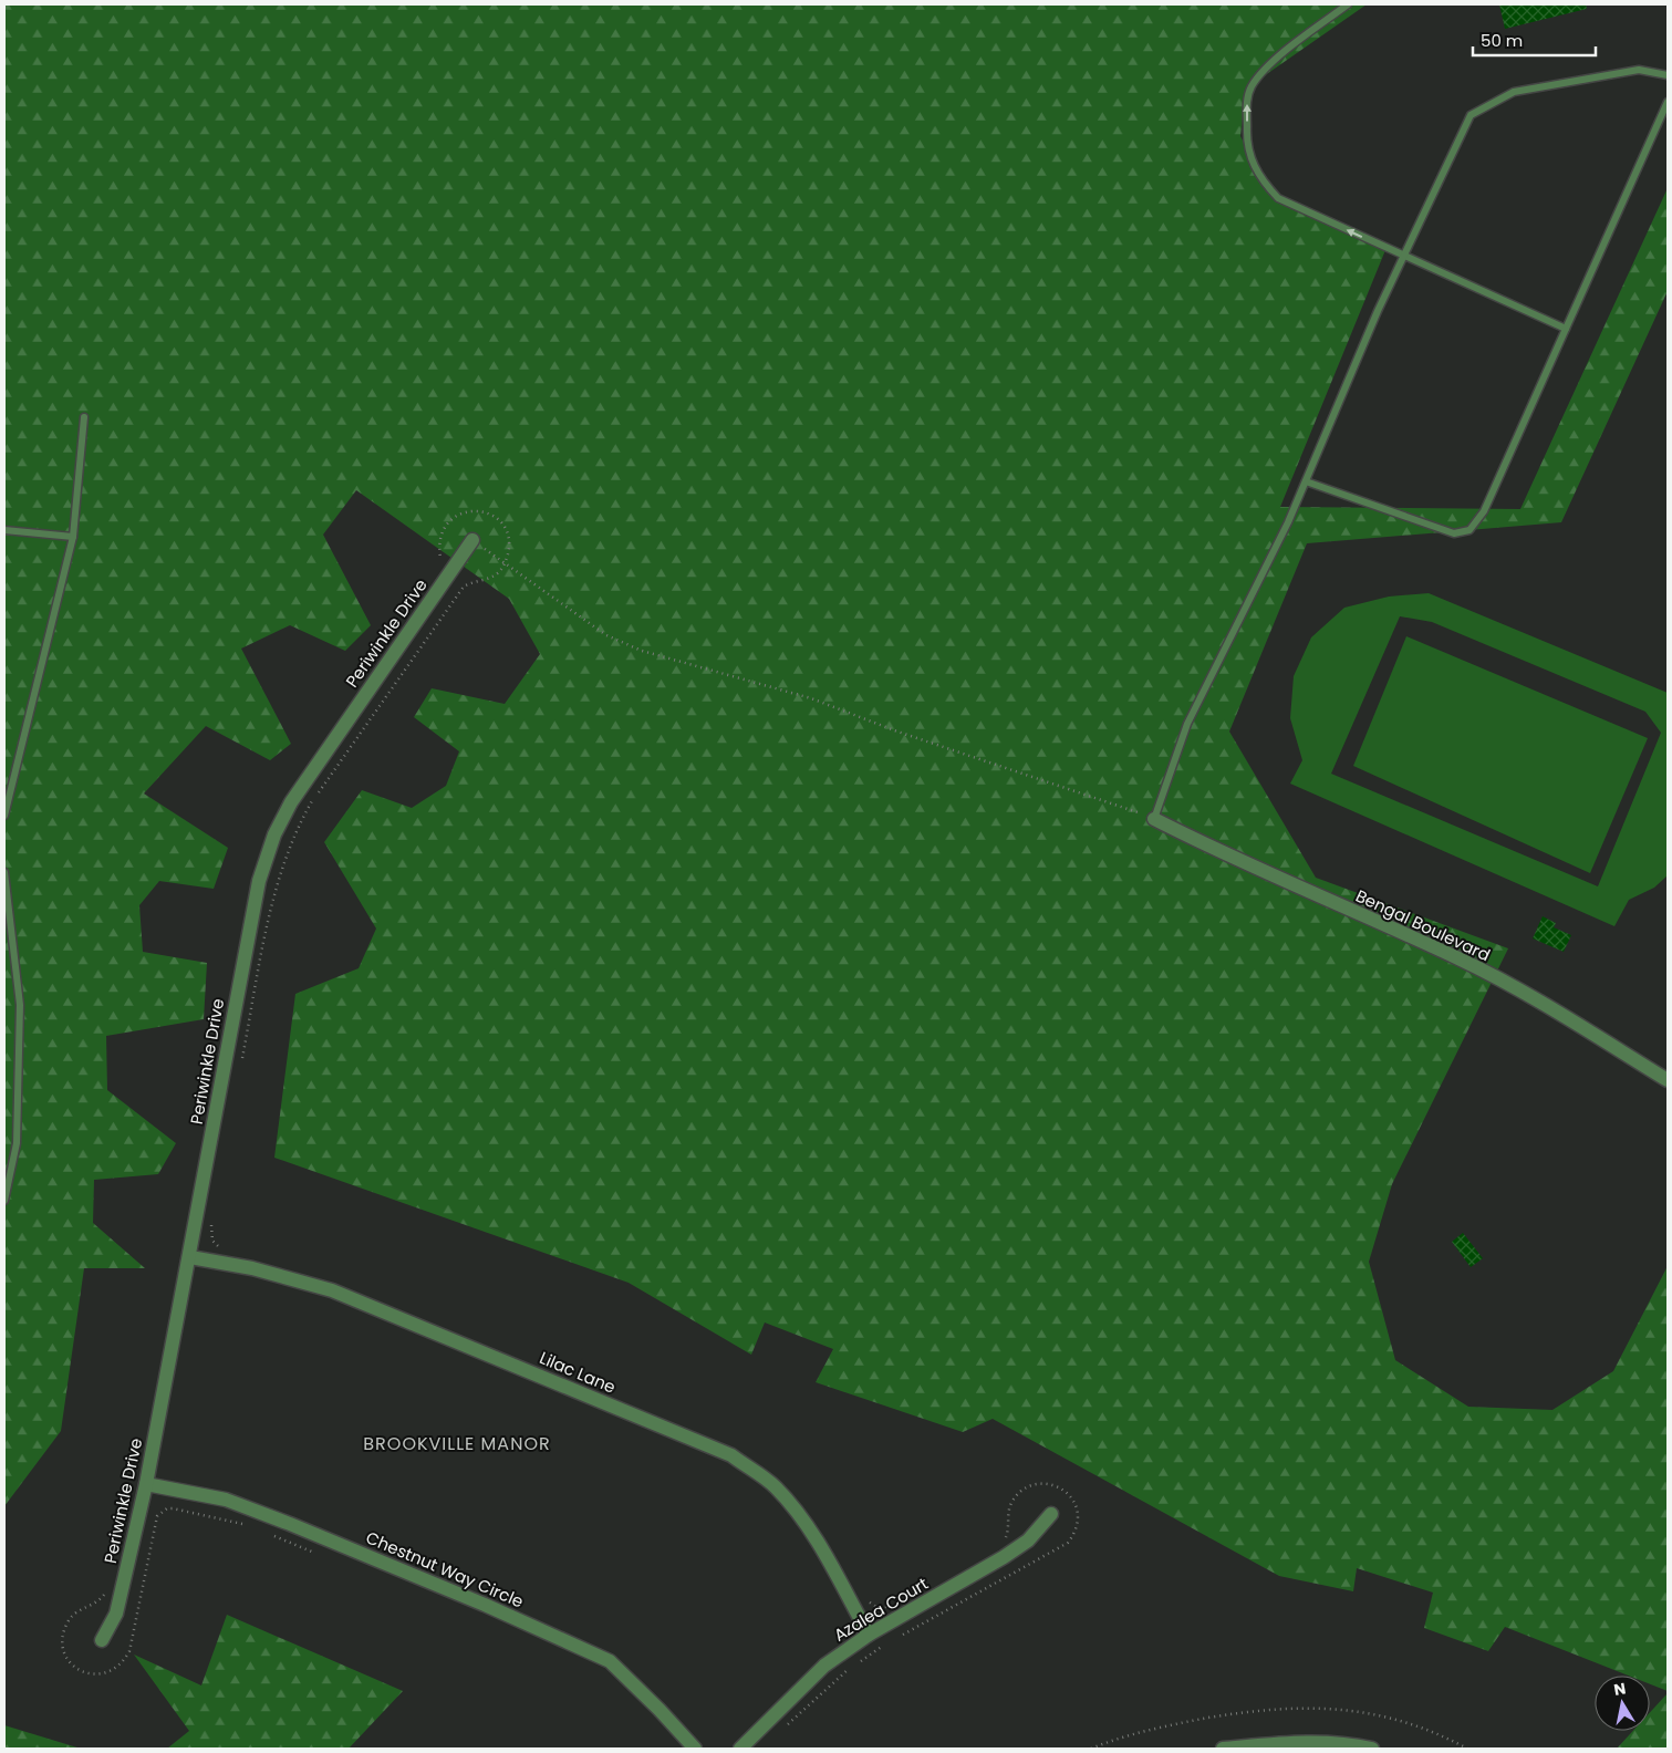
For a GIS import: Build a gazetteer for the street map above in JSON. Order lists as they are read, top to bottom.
{
  "streets": {
    "street": [
      "Periwinkle Drive",
      "Bengal Boulevard",
      "Lilac Lane",
      "Chestnut Way Circle",
      "Azalea Court"
    ]
  },
  "crossings": [
    ["Periwinkle Drive", "Lilac Lane"],
    ["Periwinkle Drive", "Chestnut Way Circle"],
    ["Lilac Lane", "Azalea Court"]
  ],
  "districts": ["BROOKVILLE MANOR"],
  "scale_bar": "50 m",
  "north": "top"
}
